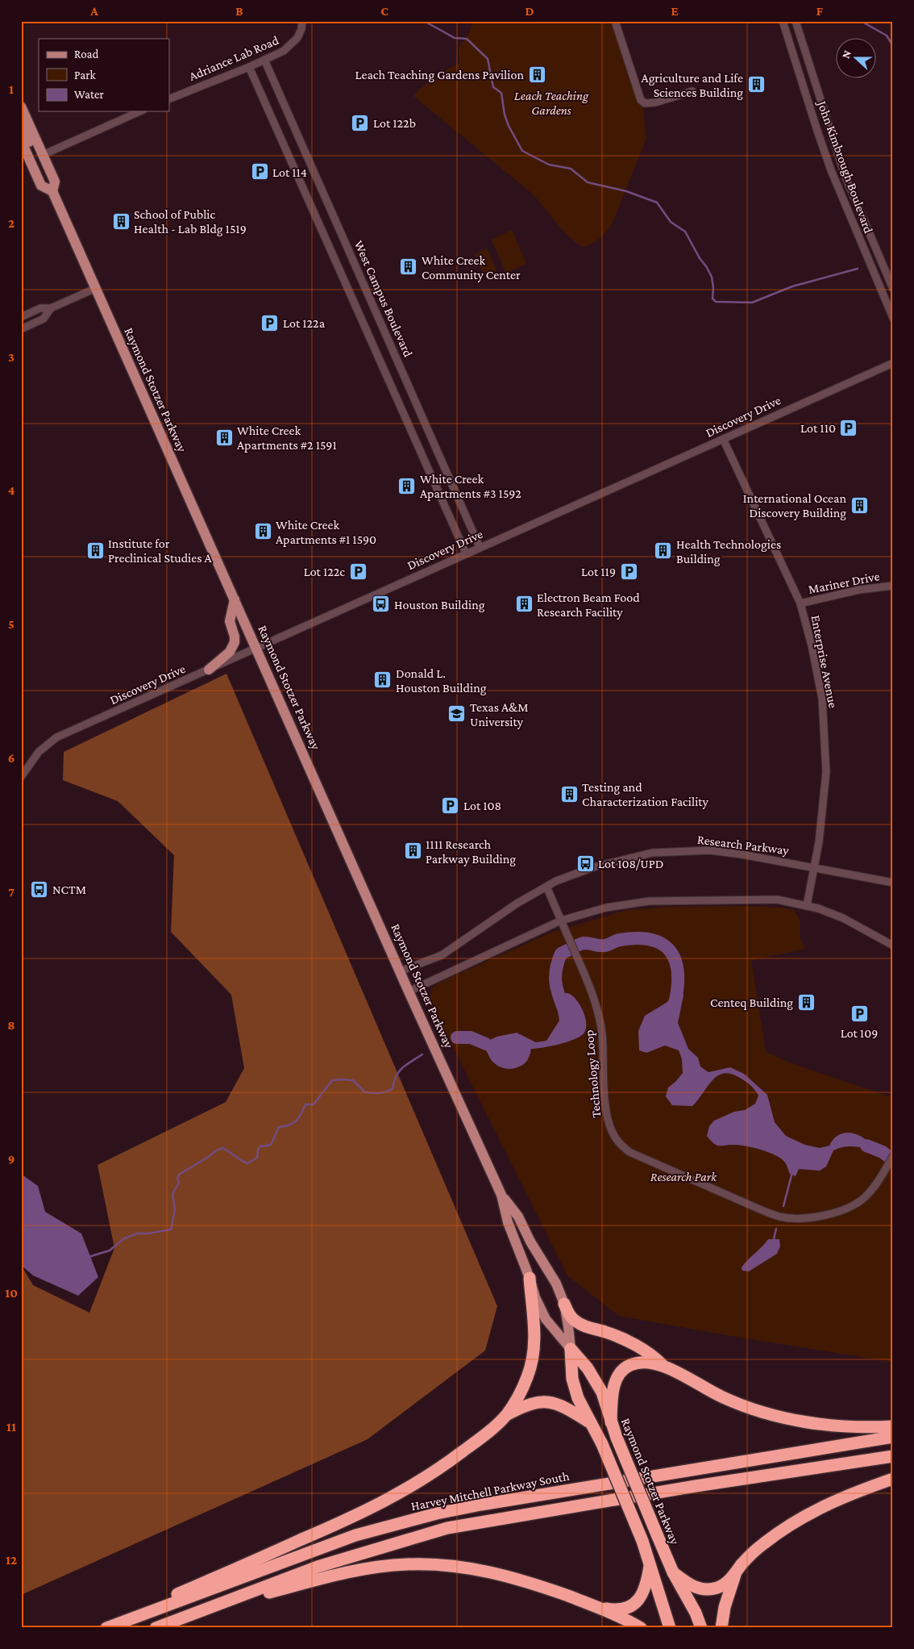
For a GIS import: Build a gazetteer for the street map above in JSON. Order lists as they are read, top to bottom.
{
  "streets": {
    "highway": ["Raymond Stotzer Parkway", "Harvey Mitchell Parkway South"],
    "street": [
      "Adriance Lab Road",
      "John Kimbrough Boulevard",
      "West Campus Boulevard",
      "Discovery Drive",
      "Mariner Drive",
      "Enterprise Avenue",
      "Research Parkway",
      "Technology Loop"
    ]
  },
  "crossings": [
    ["Adriance Lab Road", "West Campus Boulevard"],
    ["West Campus Boulevard", "Discovery Drive"],
    ["Raymond Stotzer Parkway", "Discovery Drive"],
    ["Raymond Stotzer Parkway", "Research Parkway"],
    ["Discovery Drive", "Enterprise Avenue"],
    ["Mariner Drive", "Enterprise Avenue"],
    ["Enterprise Avenue", "Research Parkway"],
    ["Research Parkway", "Technology Loop"]
  ],
  "parks": ["Leach Teaching Gardens", "Research Park"],
  "places": {
    "building": [
      "Leach Teaching Gardens Pavilion",
      "Agriculture and Life Sciences Building",
      "School of Public Health - Lab Bldg 1519",
      "White Creek Community Center",
      "White Creek Apartments #2 1591",
      "White Creek Apartments #3 1592",
      "International Ocean Discovery Building",
      "White Creek Apartments #1 1590",
      "Institute for Preclinical Studies A",
      "Health Technologies Building",
      "Electron Beam Food Research Facility",
      "Donald L. Houston Building",
      "Testing and Characterization Facility",
      "1111 Research Parkway Building",
      "Centeq Building"
    ],
    "parking": [
      "Lot 122b",
      "Lot 114",
      "Lot 122a",
      "Lot 110",
      "Lot 122c",
      "Lot 119",
      "Lot 108",
      "Lot 109"
    ],
    "bus stop": ["Houston Building", "Lot 108/UPD", "NCTM"],
    "school or university": ["Texas A&M University"]
  },
  "legend": ["Road", "Park", "Water"],
  "north": "left",
  "grid": {
    "columns": [
      "A",
      "B",
      "C",
      "D",
      "E",
      "F"
    ],
    "rows": [
      "1",
      "2",
      "3",
      "4",
      "5",
      "6",
      "7",
      "8",
      "9",
      "10",
      "11",
      "12"
    ]
  }
}
